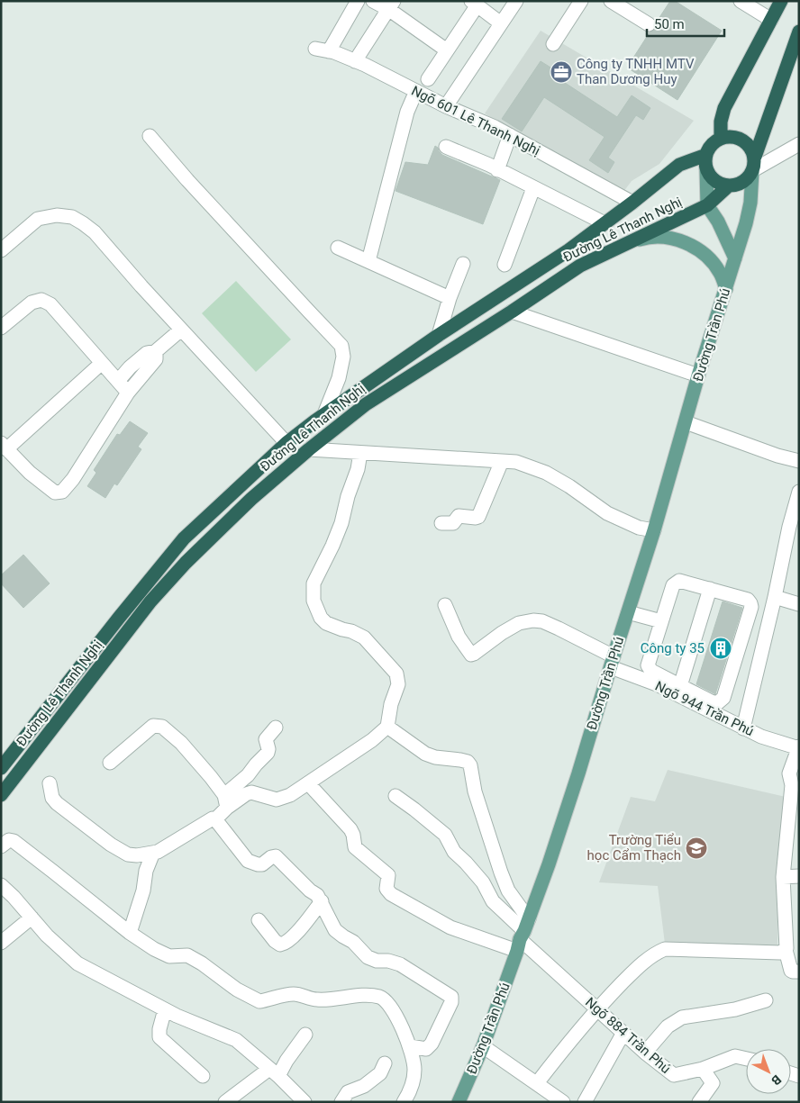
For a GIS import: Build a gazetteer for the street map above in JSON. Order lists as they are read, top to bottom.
{
  "streets": {
    "highway": ["Đường Lê Thanh Nghị"],
    "main road": ["Đường Trần Phú"],
    "street": ["Ngõ 601 Lê Thanh Nghị", "Ngõ 944 Trần Phú", "Ngõ 884 Trần Phú"]
  },
  "crossings": [
    ["Ngõ 601 Lê Thanh Nghị", "Đường Lê Thanh Nghị"],
    ["Đường Lê Thanh Nghị", "Đường Trần Phú"],
    ["Đường Trần Phú", "Ngõ 944 Trần Phú"],
    ["Đường Trần Phú", "Ngõ 884 Trần Phú"]
  ],
  "places": {
    "office": ["Công ty TNHH MTV Than Dương Huy"],
    "building": ["Công ty 35"],
    "school or university": ["Trường Tiểu học Cẩm Thạch"]
  },
  "scale_bar": "50 m",
  "north": "bottom right"
}
